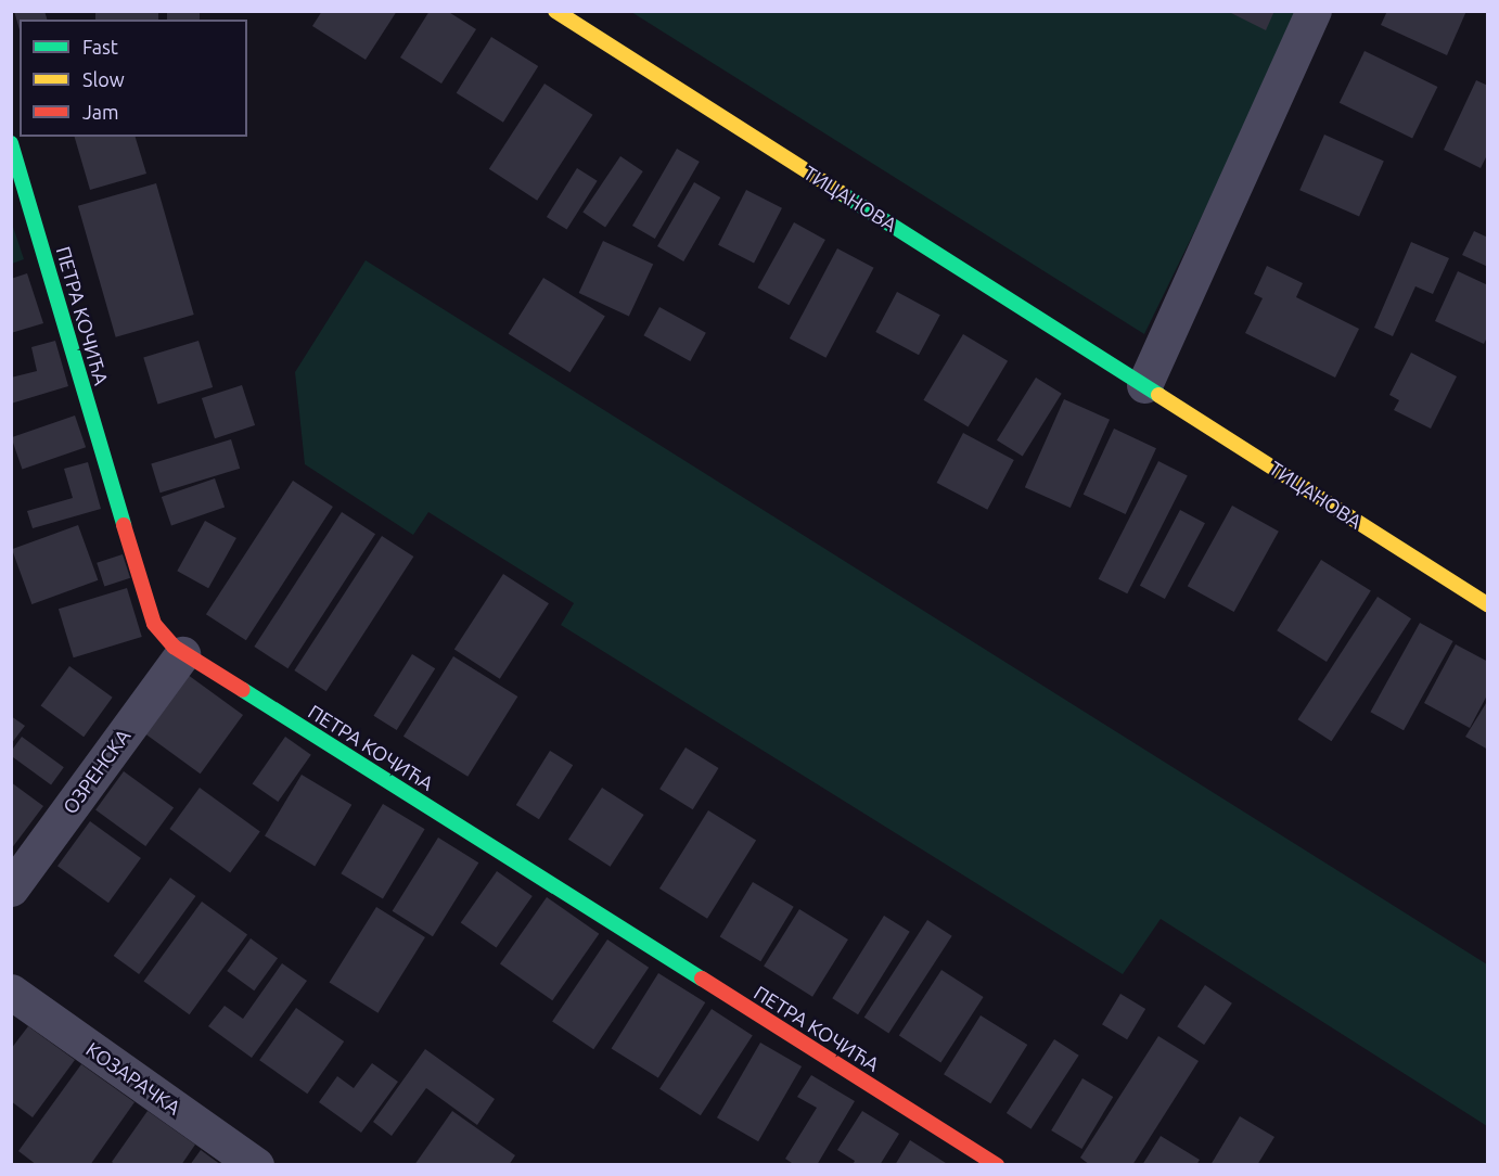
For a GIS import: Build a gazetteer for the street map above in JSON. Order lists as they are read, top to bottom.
{
  "streets": {
    "street": [
      "ТИЦАНОВА",
      "ПЕТРА КОЧИЋА",
      "ОЗРЕНСКА",
      "КОЗАРАЧКА"
    ]
  },
  "crossings": [
    ["ПЕТРА КОЧИЋА", "ОЗРЕНСКА"]
  ],
  "legend": ["Fast", "Slow", "Jam"]
}
